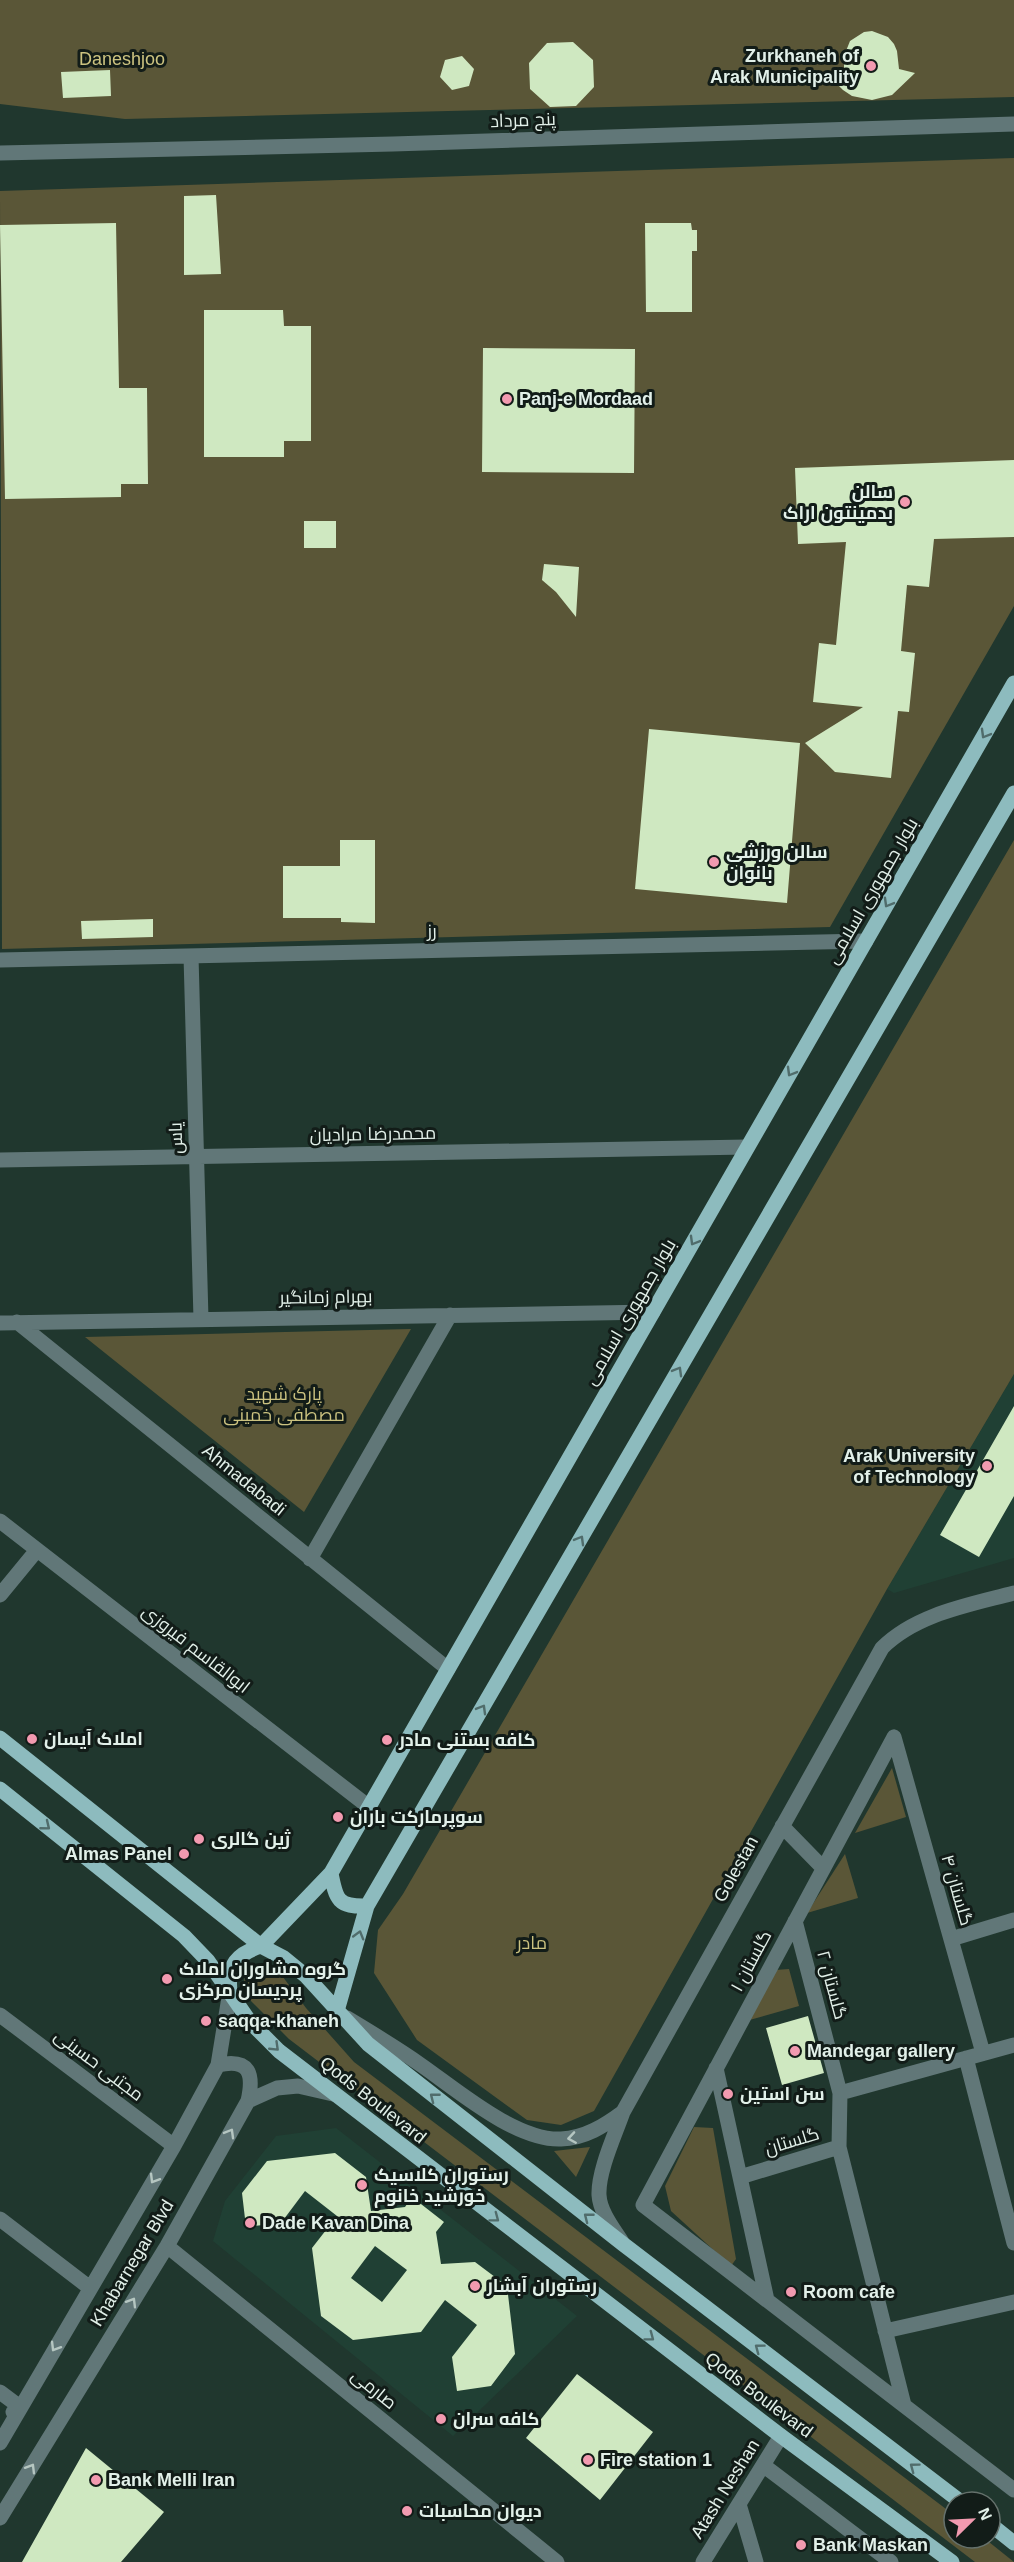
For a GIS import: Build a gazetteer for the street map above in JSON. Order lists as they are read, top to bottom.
{
  "streets": {
    "main road": ["بلوار جمهوری اسلامی", "Qods Boulevard"],
    "street": [
      "پنج مرداد",
      "رز",
      "محمدرضا مرادیان",
      "یاس",
      "بهرام زمانگیر",
      "Ahmadabadi",
      "ابوالقاسم فیروزی",
      "Golestan",
      "گلستان ۴",
      "گلستان ۱",
      "گلستان ۲",
      "مجتبی حسینی",
      "گلستان",
      "Khabarnegar Blvd",
      "صارمی",
      "Atash Neshan"
    ]
  },
  "crossings": [
    ["بلوار جمهوری اسلامی", "رز"],
    ["بلوار جمهوری اسلامی", "محمدرضا مرادیان"],
    ["بلوار جمهوری اسلامی", "بهرام زمانگیر"],
    ["بلوار جمهوری اسلامی", "Ahmadabadi"],
    ["بلوار جمهوری اسلامی", "ابوالقاسم فیروزی"],
    ["بلوار جمهوری اسلامی", "Qods Boulevard"],
    ["بلوار جمهوری اسلامی", "Khabarnegar Blvd"],
    ["رز", "یاس"],
    ["محمدرضا مرادیان", "یاس"],
    ["یاس", "بهرام زمانگیر"],
    ["بهرام زمانگیر", "Ahmadabadi"],
    ["Golestan", "Qods Boulevard"],
    ["گلستان ۴", "گلستان ۱"],
    ["گلستان ۱", "گلستان ۲"],
    ["گلستان ۲", "گلستان"],
    ["مجتبی حسینی", "Khabarnegar Blvd"],
    ["Qods Boulevard", "Khabarnegar Blvd"],
    ["Qods Boulevard", "Atash Neshan"],
    ["Khabarnegar Blvd", "صارمی"]
  ],
  "parks": ["Daneshjoo", "پارک شهید مصطفی خمینی", "مادر"],
  "places": [
    "Zurkhaneh of Arak Municipality",
    "Panj-e Mordaad",
    "سالن بدمینتون اراک",
    "سالن ورزشی بانوان",
    "Arak University of Technology",
    "املاک آیسان",
    "کافه بستنی مادر",
    "سوپرمارکت باران",
    "ژین گالری",
    "Almas Panel",
    "گروه مشاوران املاک پردیسان مرکزی",
    "saqqa-khaneh",
    "Mandegar gallery",
    "سن استین",
    "رستوران کلاسیک خورشید خانوم",
    "Dade Kavan Dina",
    "رستوران آبشار",
    "Room cafe",
    "کافه سران",
    "Fire station 1",
    "Bank Melli Iran",
    "دیوان محاسبات",
    "Bank Maskan"
  ],
  "north": "top right"
}
